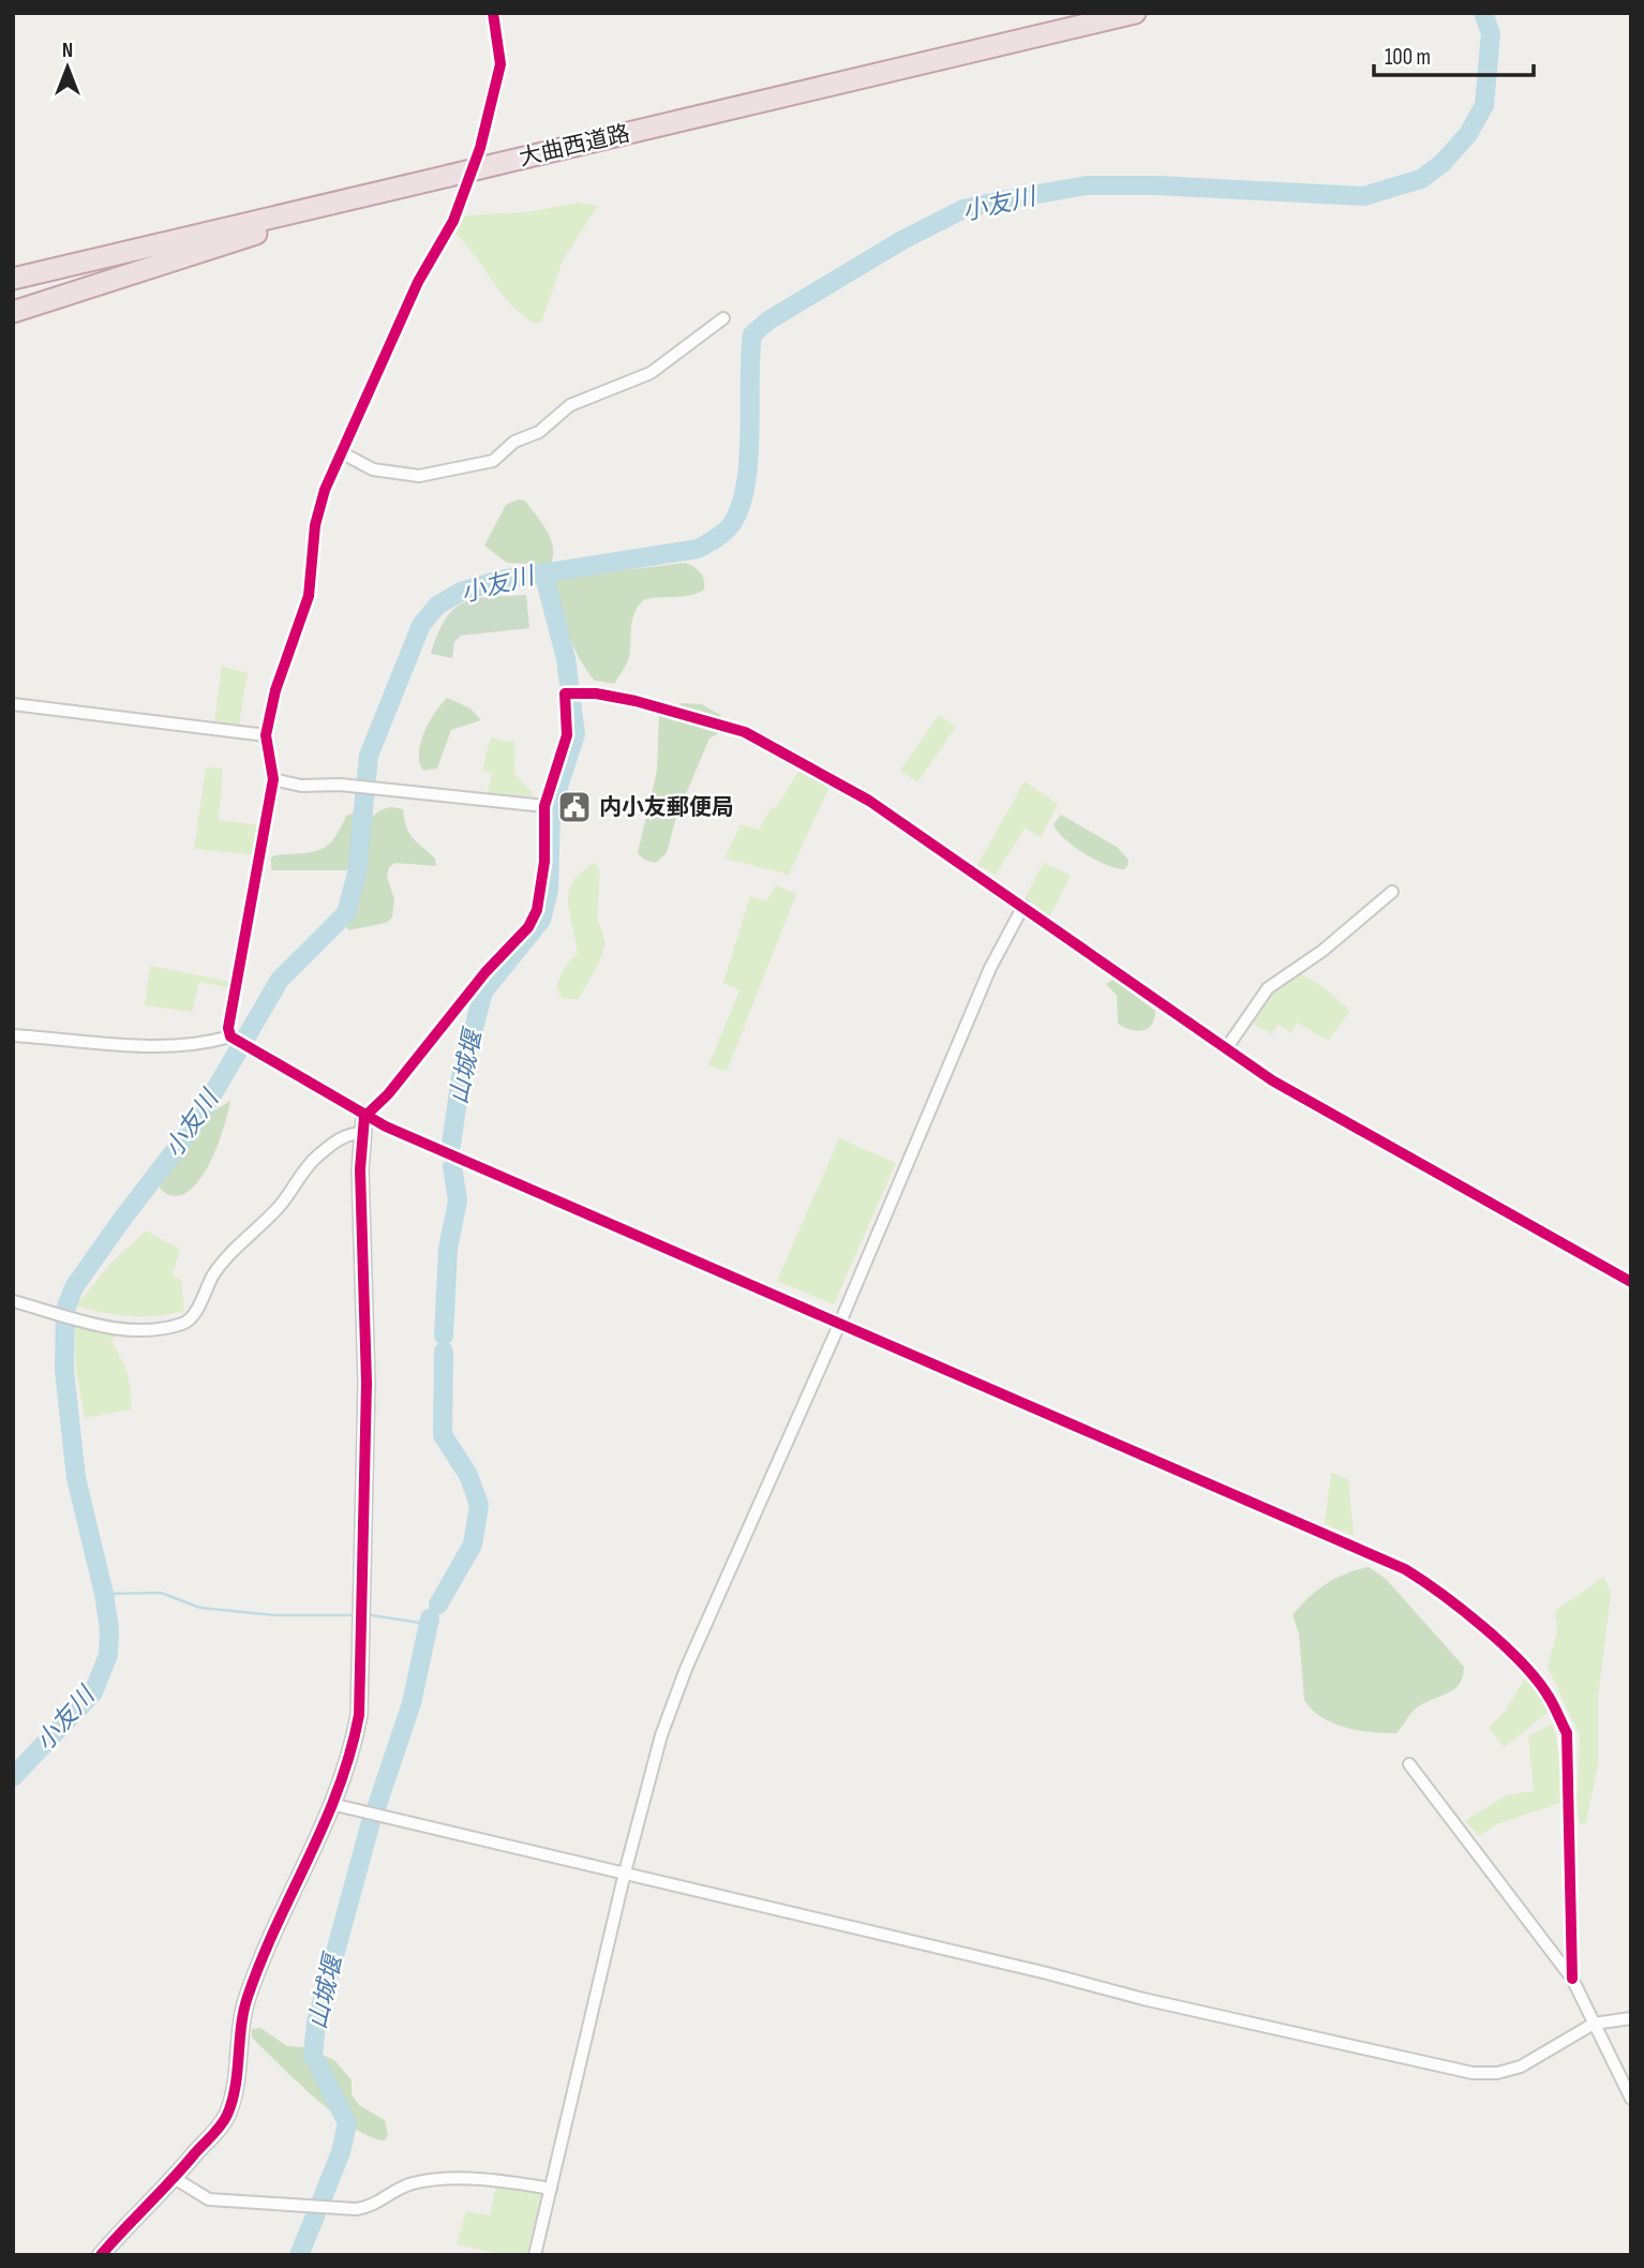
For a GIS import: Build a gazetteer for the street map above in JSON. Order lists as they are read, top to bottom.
{
  "streets": {
    "highway": ["大曲西道路"]
  },
  "water": ["小友川", "山城堰"],
  "places": {
    "public building": ["内小友郵便局"]
  },
  "scale_bar": "100 m",
  "north": "top"
}
